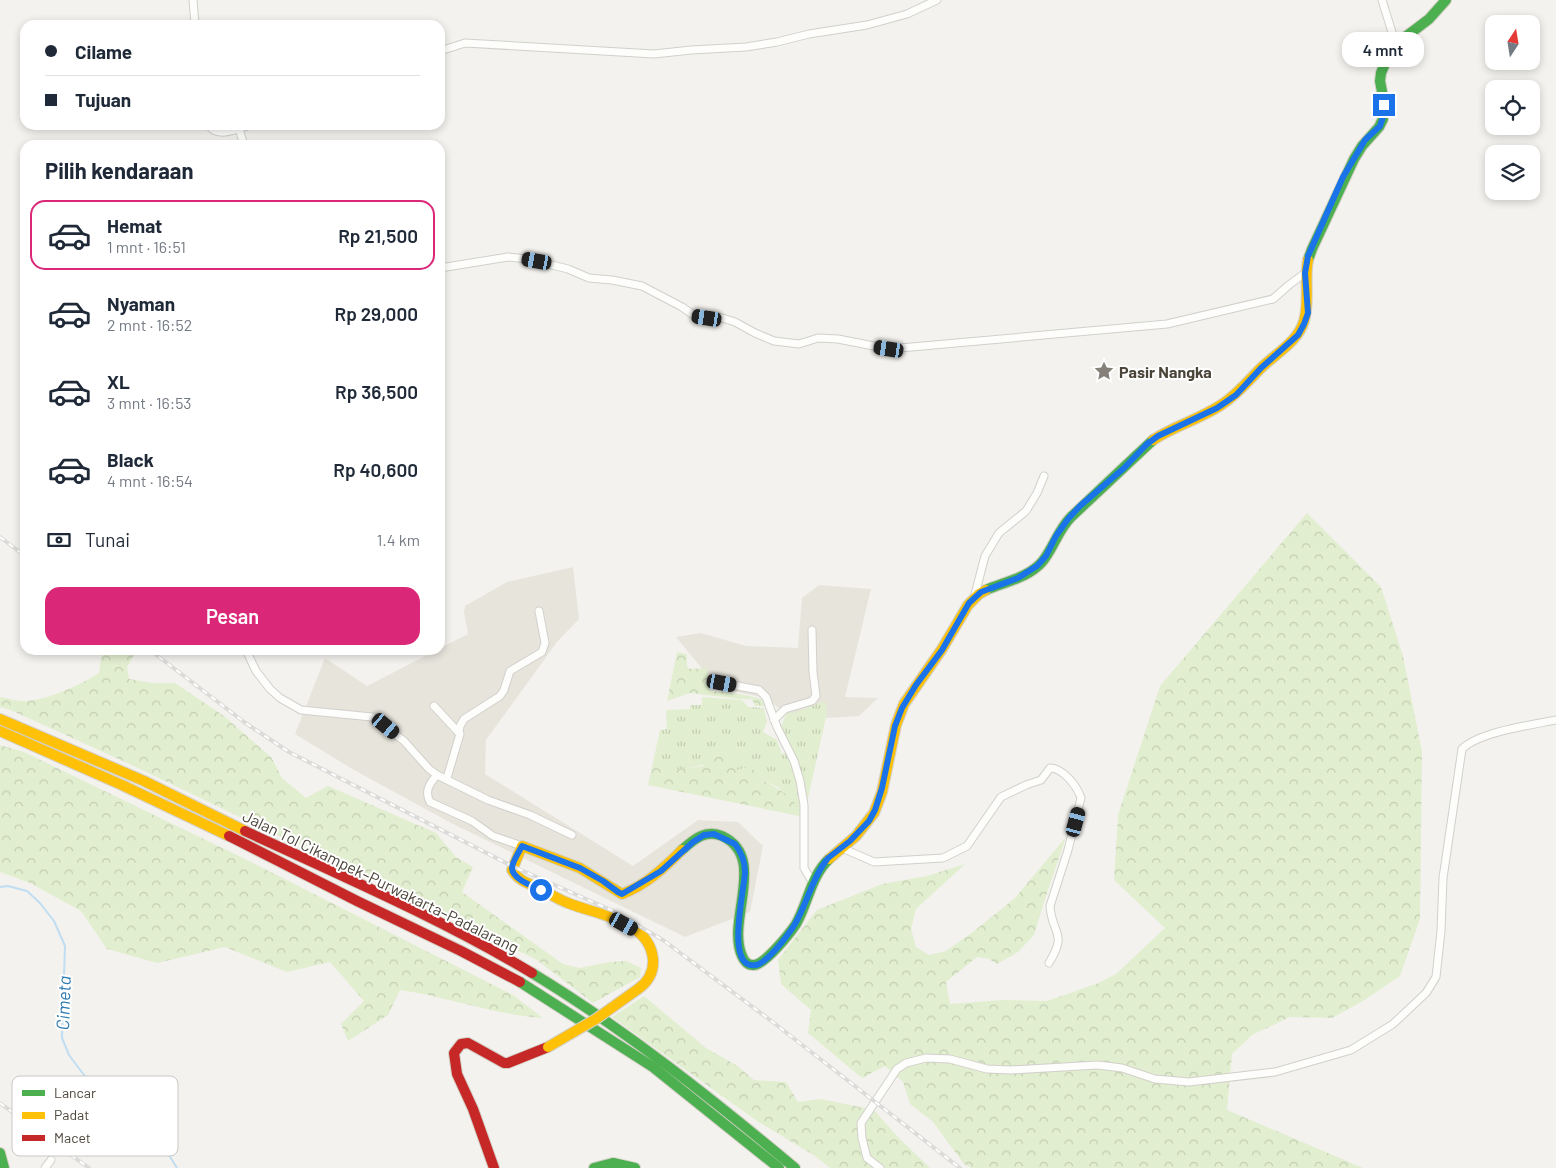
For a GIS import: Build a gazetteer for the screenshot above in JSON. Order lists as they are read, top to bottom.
{
  "streets": {
    "main road": ["Jalan Tol Cikampek–Purwakarta–Padalarang"]
  },
  "water": ["Cimeta"],
  "places": {
    "place": ["Pasir Nangka"]
  },
  "legend": ["Lancar", "Padat", "Macet"],
  "north": "top",
  "page": {
    "banner": ["Cilame", "Tujuan"],
    "bubble": "4 mnt",
    "heading": "Pilih kendaraan",
    "list": [
      {
        "name": "Hemat",
        "note": "1 mnt · 16:51",
        "value": "Rp 21,500"
      },
      {
        "name": "Nyaman",
        "note": "2 mnt · 16:52",
        "value": "Rp 29,000"
      },
      {
        "name": "XL",
        "note": "3 mnt · 16:53",
        "value": "Rp 36,500"
      },
      {
        "name": "Black",
        "note": "4 mnt · 16:54",
        "value": "Rp 40,600"
      }
    ],
    "pay": ["Tunai", "1.4 km"],
    "buttons": "Pesan"
  }
}
